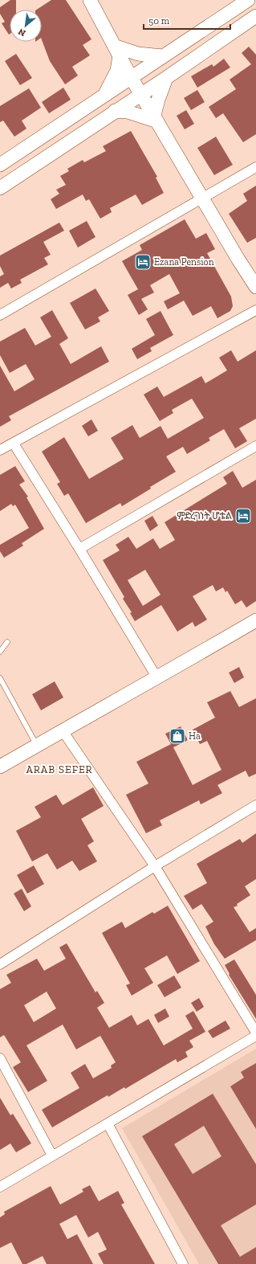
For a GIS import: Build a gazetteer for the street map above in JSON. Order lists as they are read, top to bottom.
{
  "districts": ["ARAB SEFER"],
  "places": {
    "hotel": ["Ezana Pension", "ምድረገነት ሆቴል"],
    "shop": ["Ha"]
  },
  "scale_bar": "50 m",
  "north": "bottom left"
}
